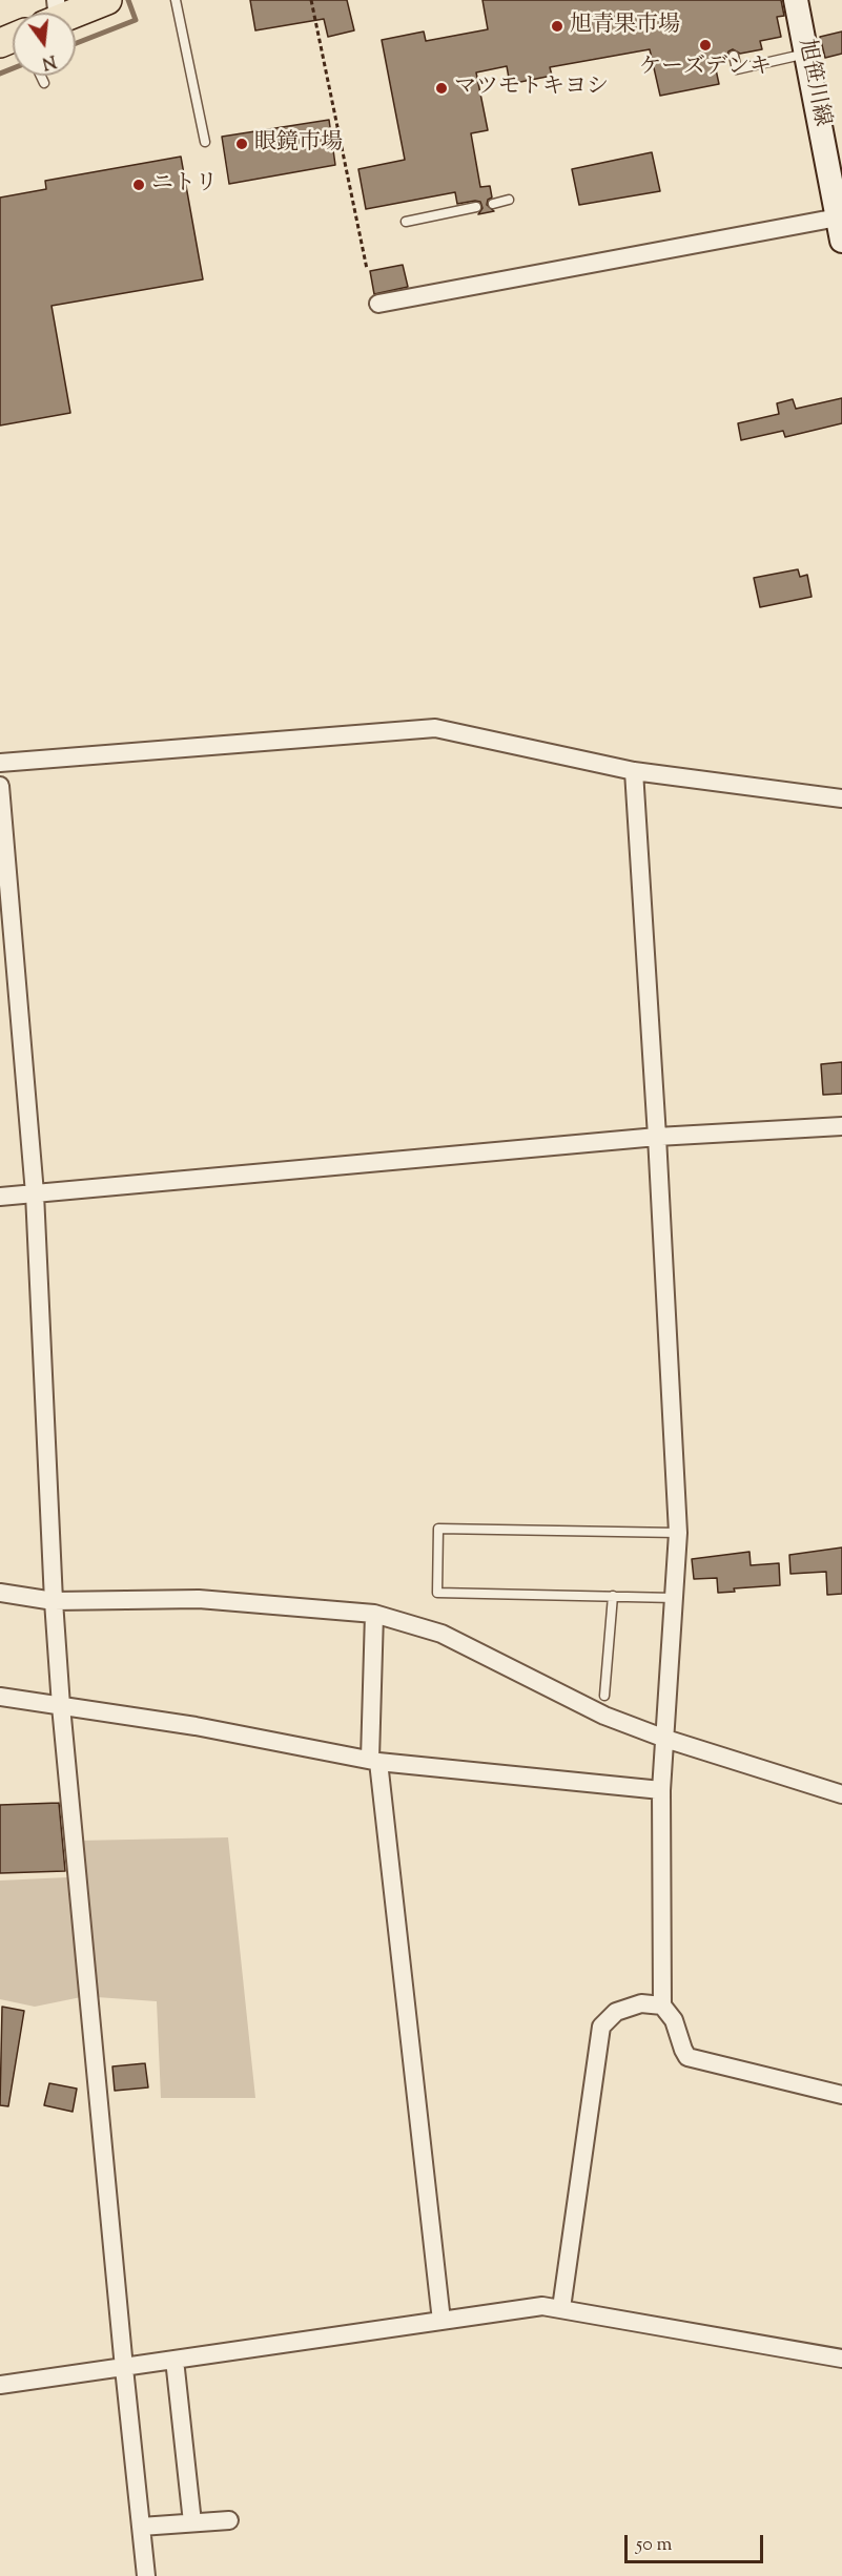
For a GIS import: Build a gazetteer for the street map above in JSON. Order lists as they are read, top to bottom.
{
  "streets": {
    "main road": ["旭笹川線"]
  },
  "places": [
    "旭青果市場",
    "ケーズデンキ",
    "マツモトキヨシ",
    "眼鏡市場",
    "ニトリ"
  ],
  "scale_bar": "50 m",
  "north": "bottom"
}
